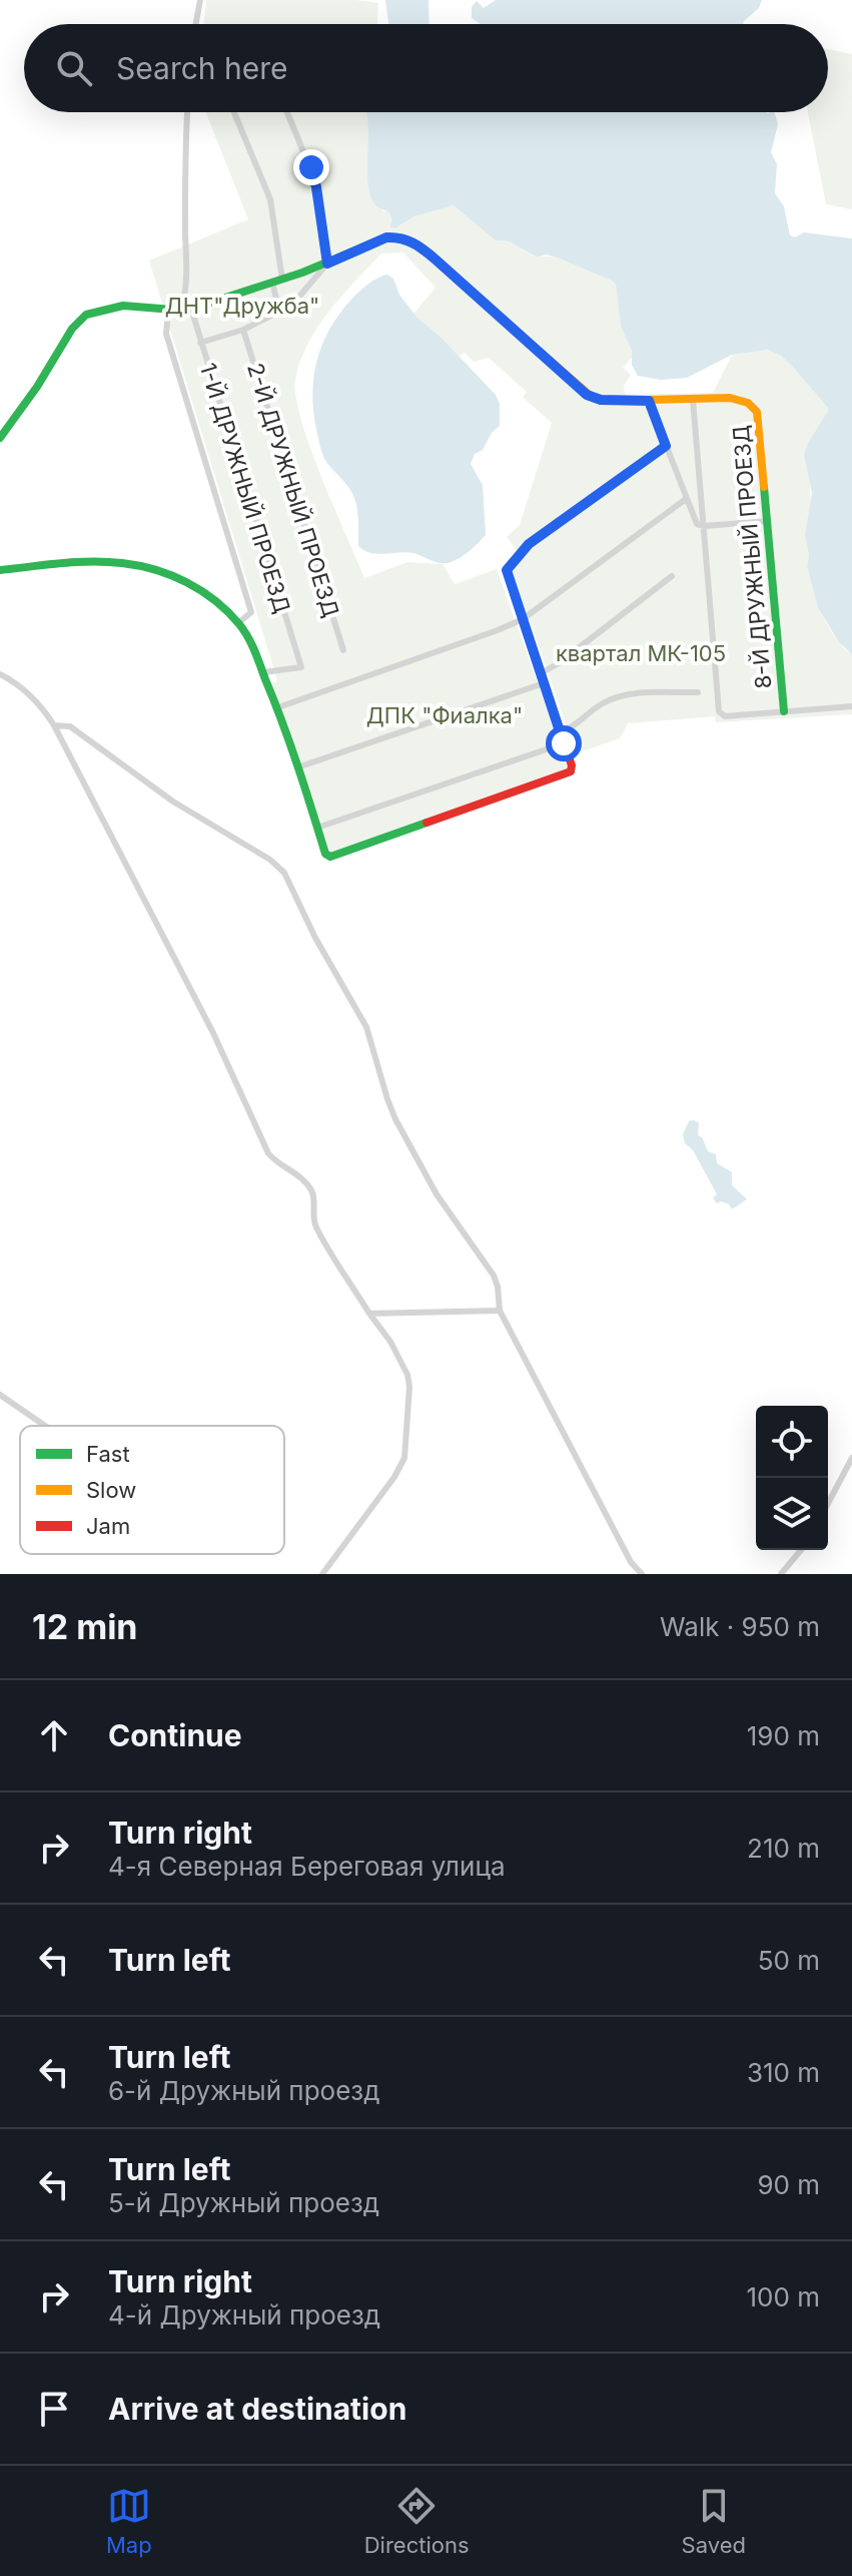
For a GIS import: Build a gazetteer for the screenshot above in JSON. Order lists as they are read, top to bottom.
{
  "streets": {
    "street": ["1-Й ДРУЖНЫЙ ПРОЕЗД", "2-Й ДРУЖНЫЙ ПРОЕЗД", "8-Й ДРУЖНЫЙ ПРОЕЗД"]
  },
  "parks": ["ДНТ\"Дружба\"", "квартал МК-105", "ДПК \"Фиалка\""],
  "legend": ["Fast", "Slow", "Jam"],
  "page": {
    "search": "Search here",
    "heading": ["12 min", "Walk · 950 m"],
    "list": [
      ["Continue", "190 m"],
      ["Turn right", "4-я Северная Береговая улица", "210 m"],
      ["Turn left", "50 m"],
      ["Turn left", "6-й Дружный проезд", "310 m"],
      ["Turn left", "5-й Дружный проезд", "90 m"],
      ["Turn right", "4-й Дружный проезд", "100 m"],
      "Arrive at destination"
    ],
    "nav": ["Map", "Directions", "Saved"]
  }
}
